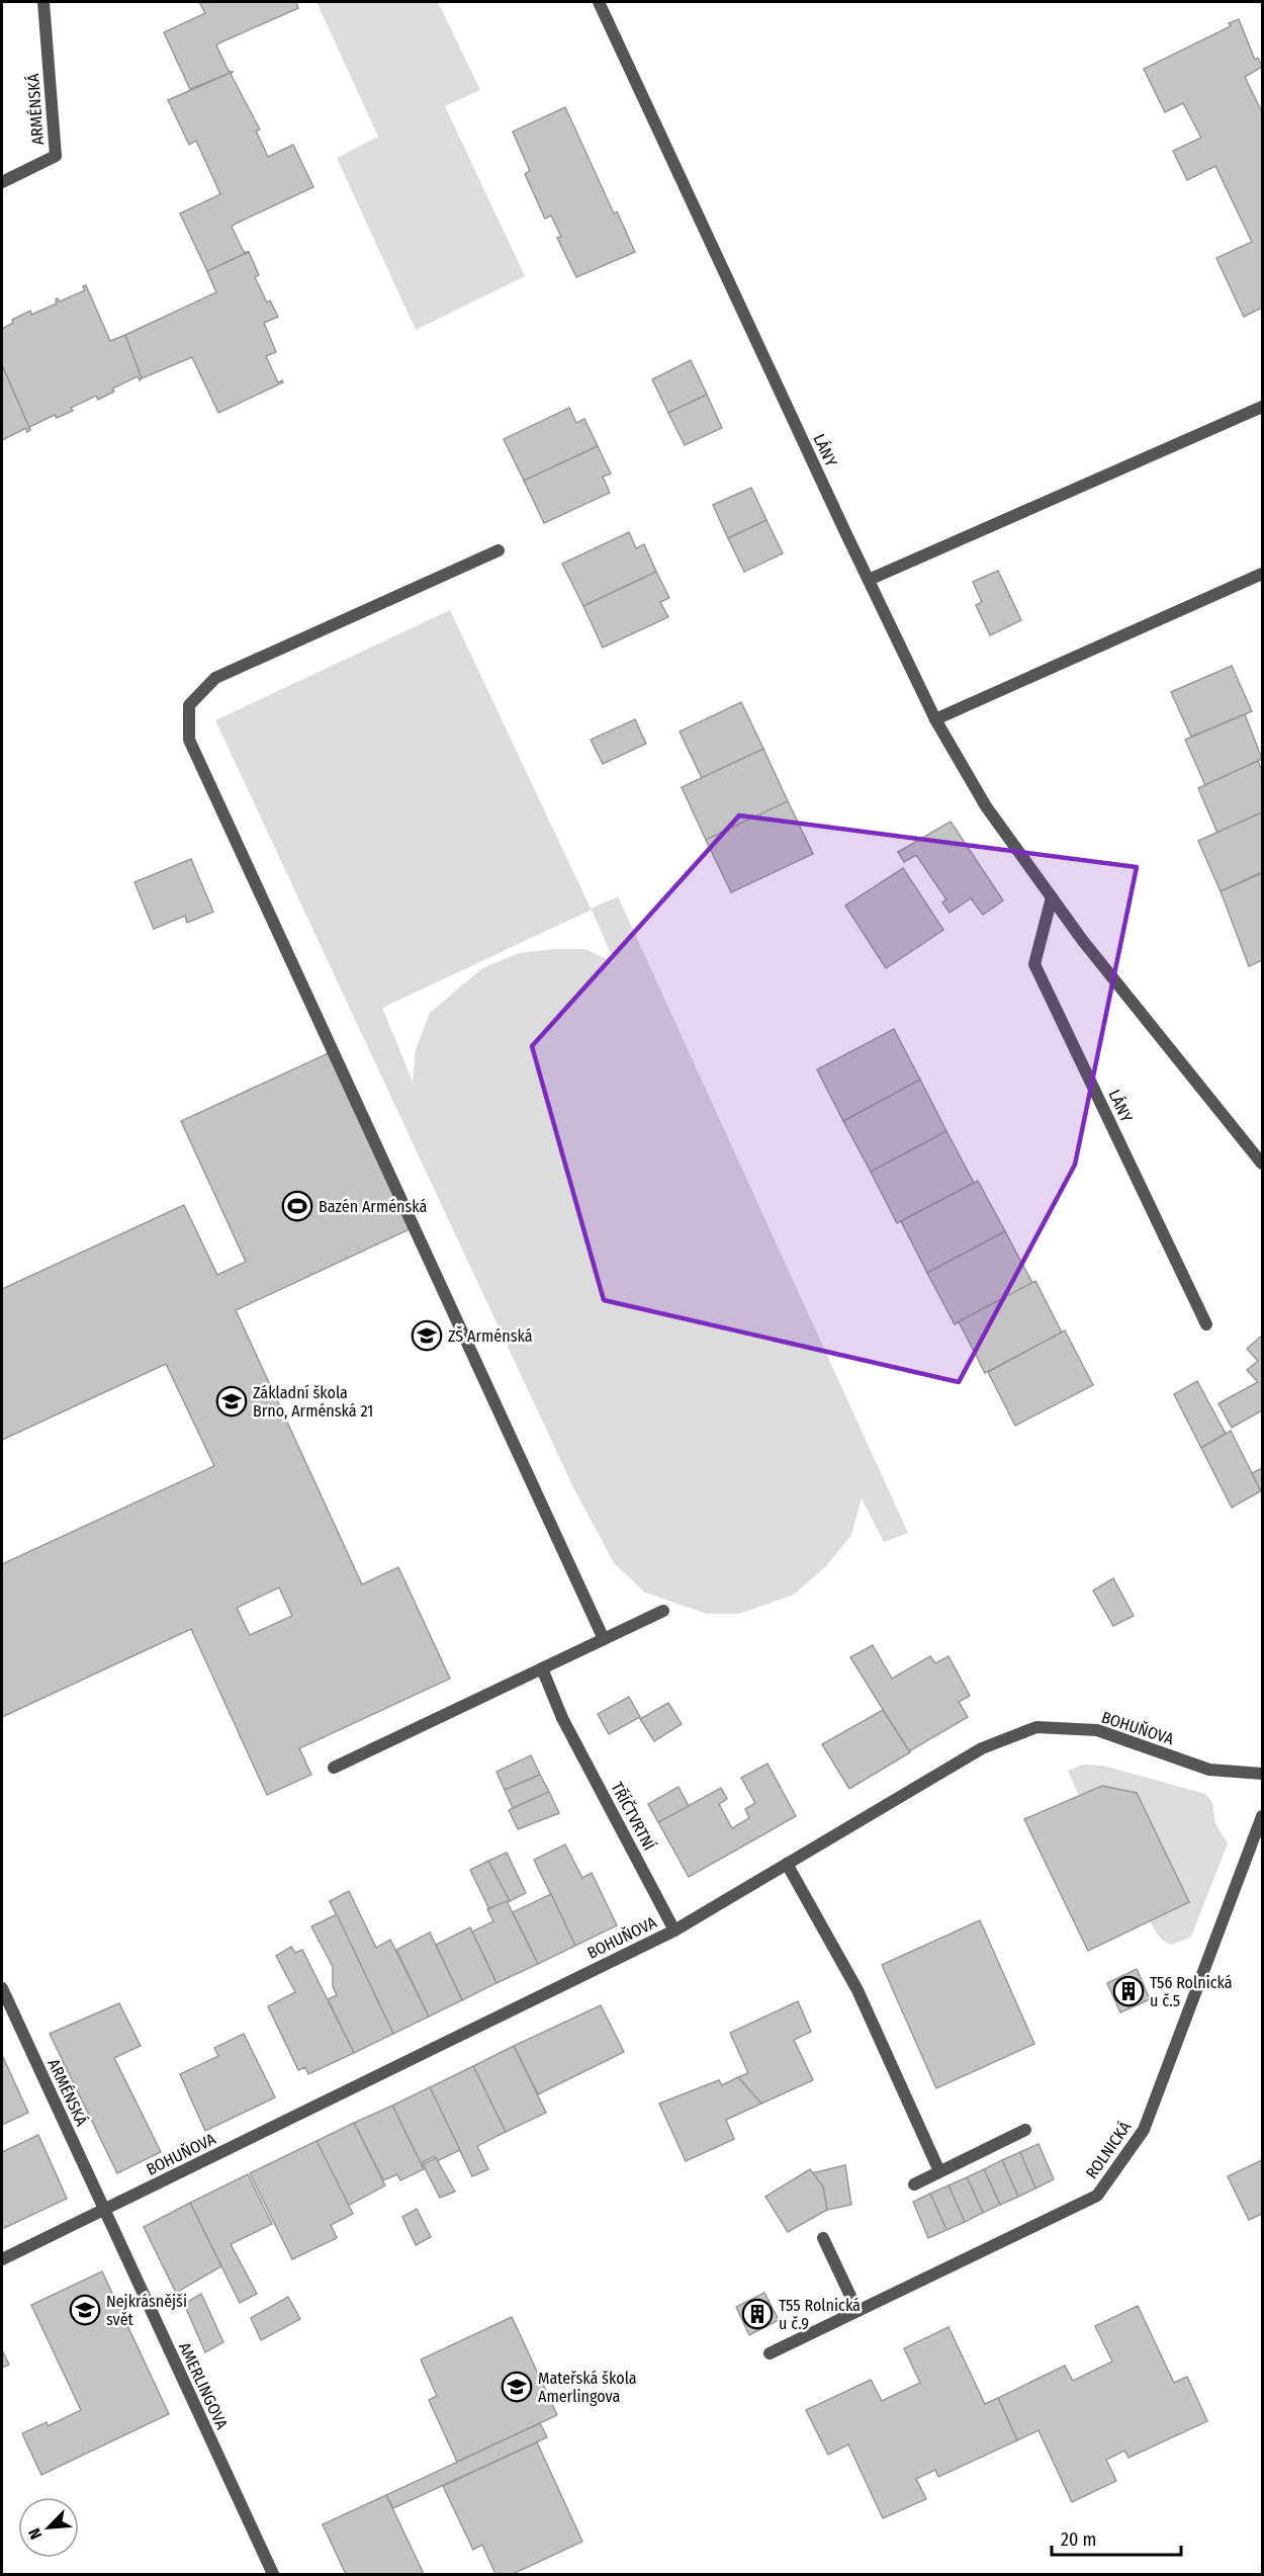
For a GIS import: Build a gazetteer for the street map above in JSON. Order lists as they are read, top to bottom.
{
  "streets": {
    "street": [
      "ARMÉNSKÁ",
      "LÁNY",
      "BOHUŇOVA",
      "TŘÍČTVRTNÍ",
      "ROLNICKÁ",
      "AMERLINGOVA"
    ]
  },
  "crossings": [
    ["ARMÉNSKÁ", "BOHUŇOVA"],
    ["ARMÉNSKÁ", "AMERLINGOVA"],
    ["BOHUŇOVA", "TŘÍČTVRTNÍ"],
    ["BOHUŇOVA", "AMERLINGOVA"]
  ],
  "places": {
    "sports": ["Bazén Arménská"],
    "school or university": [
      "ZŠ Arménská",
      "Základní škola Brno, Arménská 21",
      "Nejkrásnějši svět",
      "Mateřská škola Amerlingova"
    ],
    "building": ["T56 Rolnická u č.5", "T55 Rolnická u č.9"]
  },
  "scale_bar": "20 m",
  "north": "bottom left"
}
